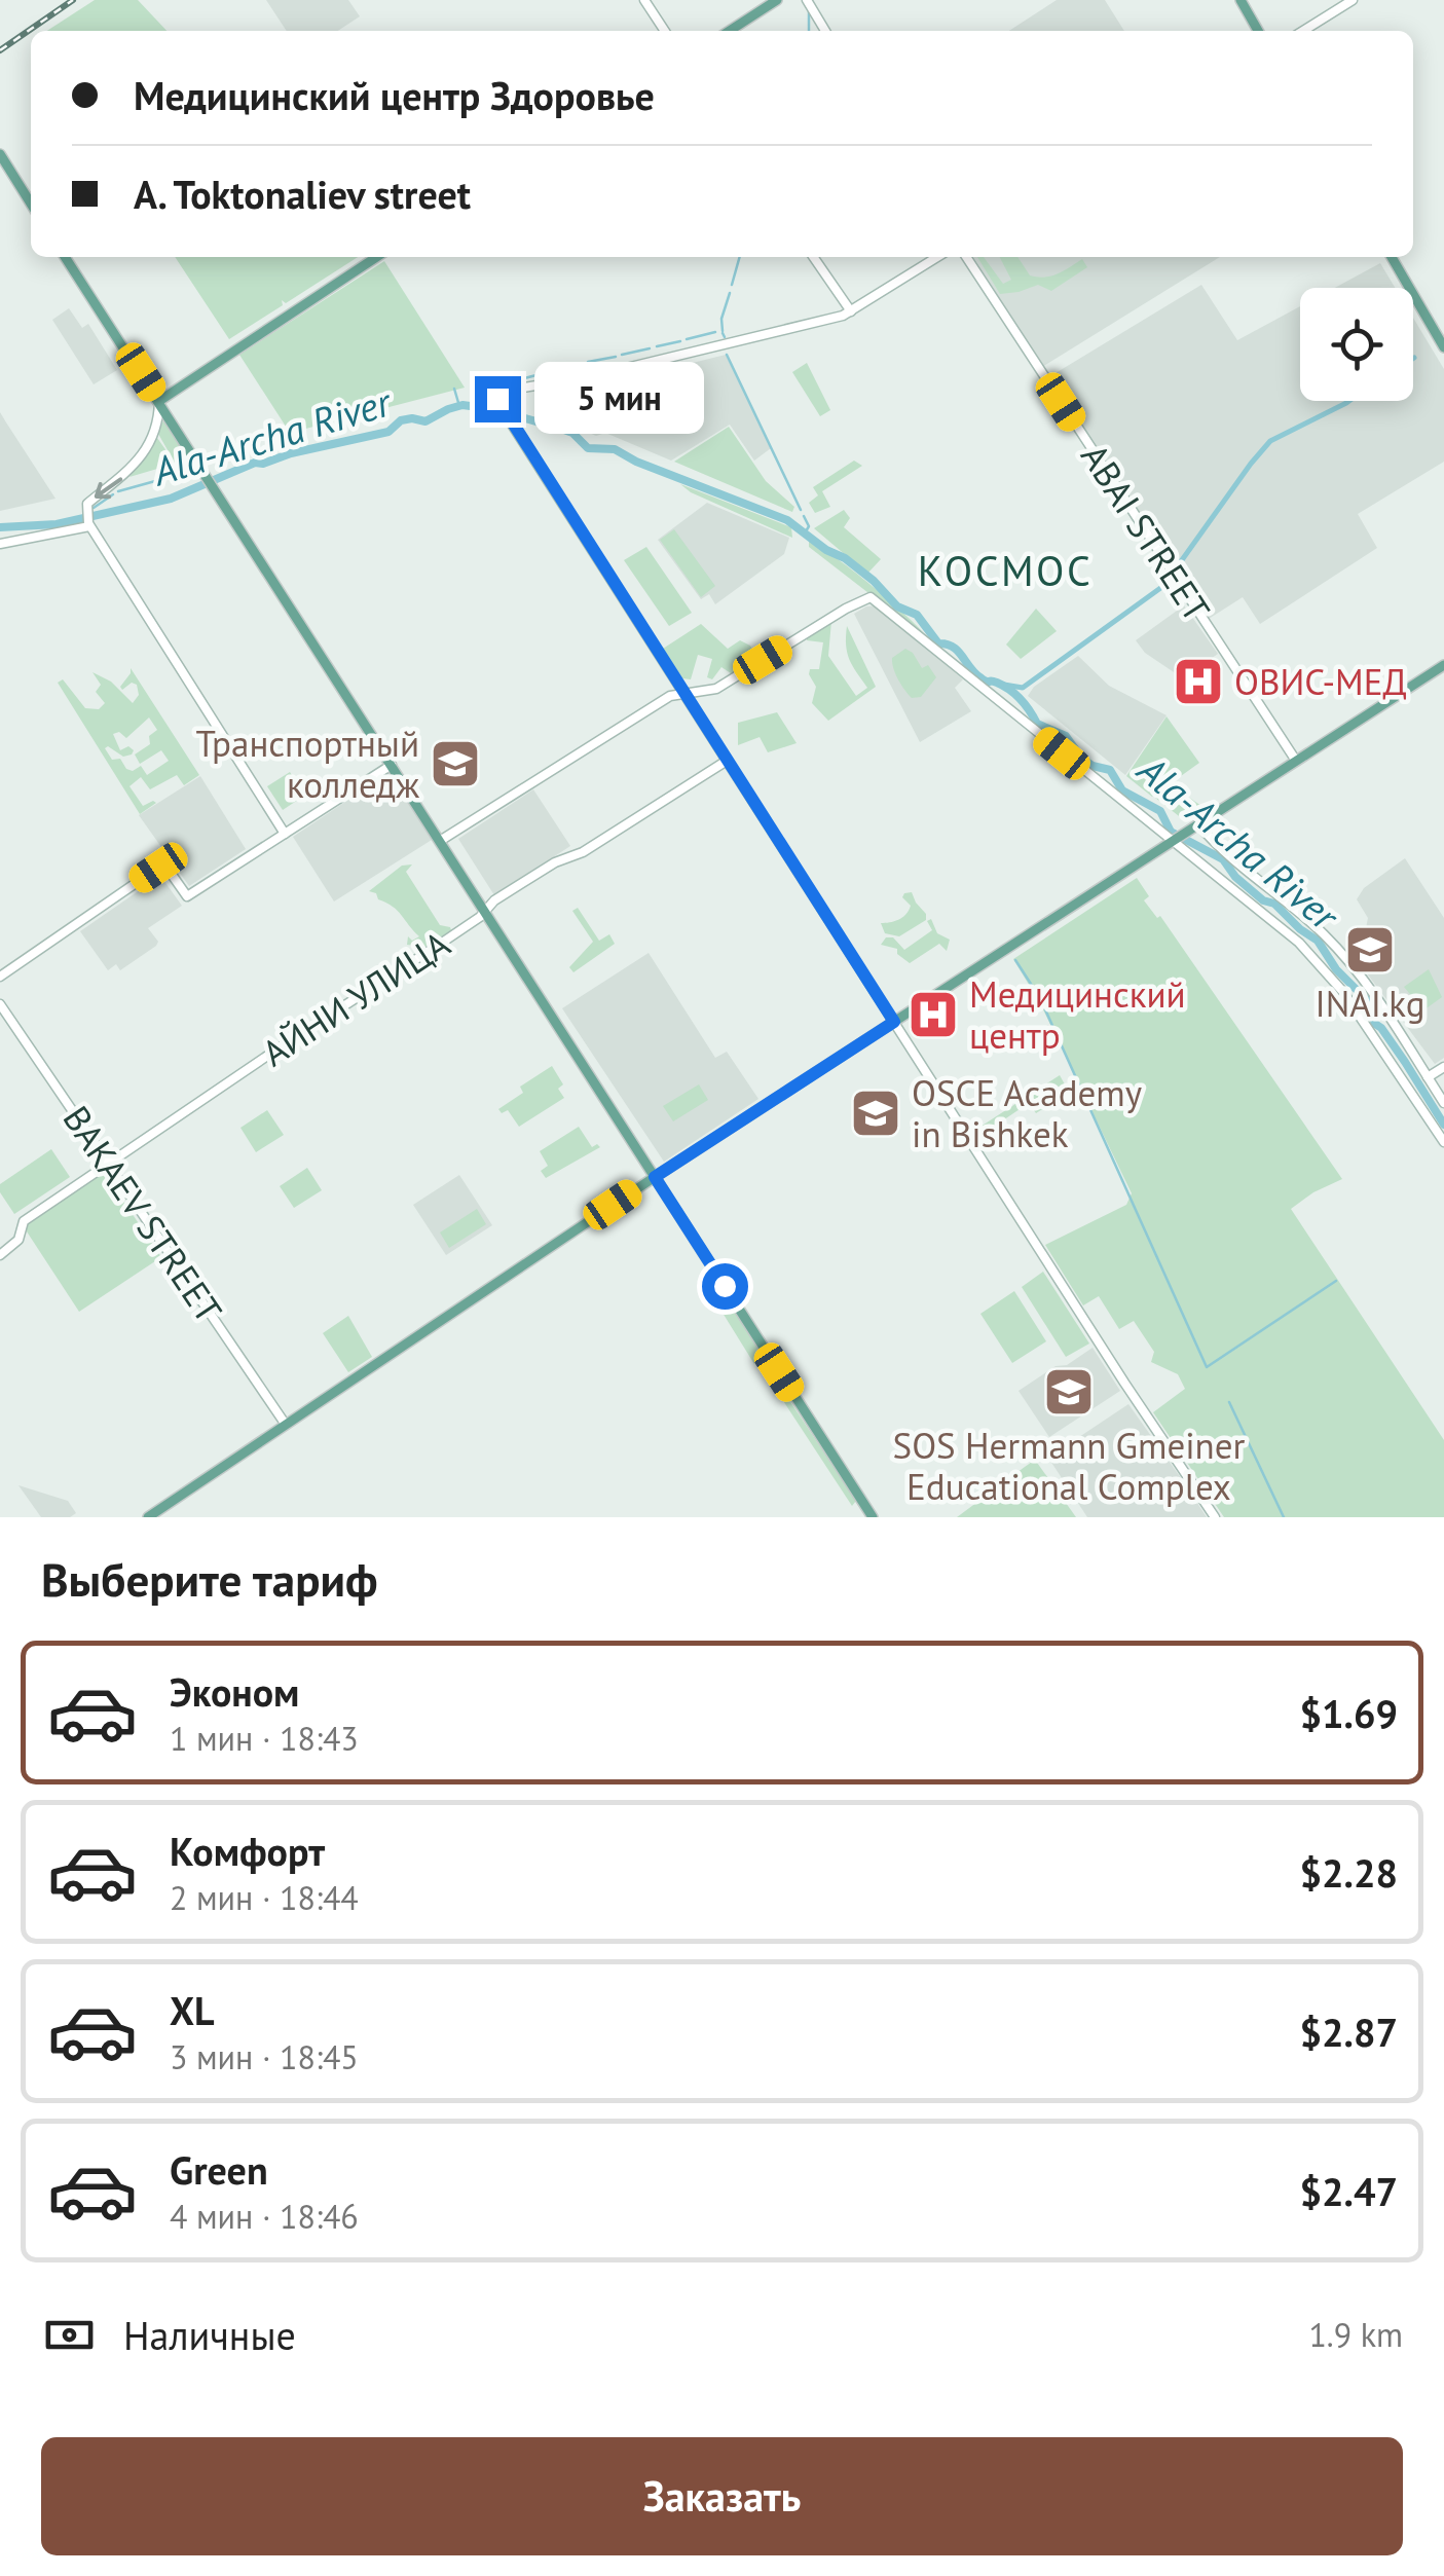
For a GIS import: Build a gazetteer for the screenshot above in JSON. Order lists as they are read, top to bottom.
{
  "streets": {
    "street": ["ABAI STREET", "АЙНИ УЛИЦА", "BAKAEV STREET"]
  },
  "crossings": [
    ["АЙНИ УЛИЦА", "BAKAEV STREET"]
  ],
  "districts": ["КОСМОС"],
  "water": ["Ala-Archa River"],
  "places": {
    "hospital": ["ОВИС-МЕД", "Медицинский центр"],
    "school or university": [
      "Транспортный колледж",
      "INAI.kg",
      "OSCE Academy in Bishkek",
      "SOS Hermann Gmeiner Educational Complex"
    ]
  },
  "page": {
    "banner": ["Медицинский центр Здоровье", "A. Toktonaliev street"],
    "bubble": "5 мин",
    "heading": "Выберите тариф",
    "list": [
      {
        "name": "Эконом",
        "note": "1 мин · 18:43",
        "value": "$1.69"
      },
      {
        "name": "Комфорт",
        "note": "2 мин · 18:44",
        "value": "$2.28"
      },
      {
        "name": "XL",
        "note": "3 мин · 18:45",
        "value": "$2.87"
      },
      {
        "name": "Green",
        "note": "4 мин · 18:46",
        "value": "$2.47"
      }
    ],
    "pay": ["Наличные", "1.9 km"],
    "buttons": "Заказать"
  }
}
